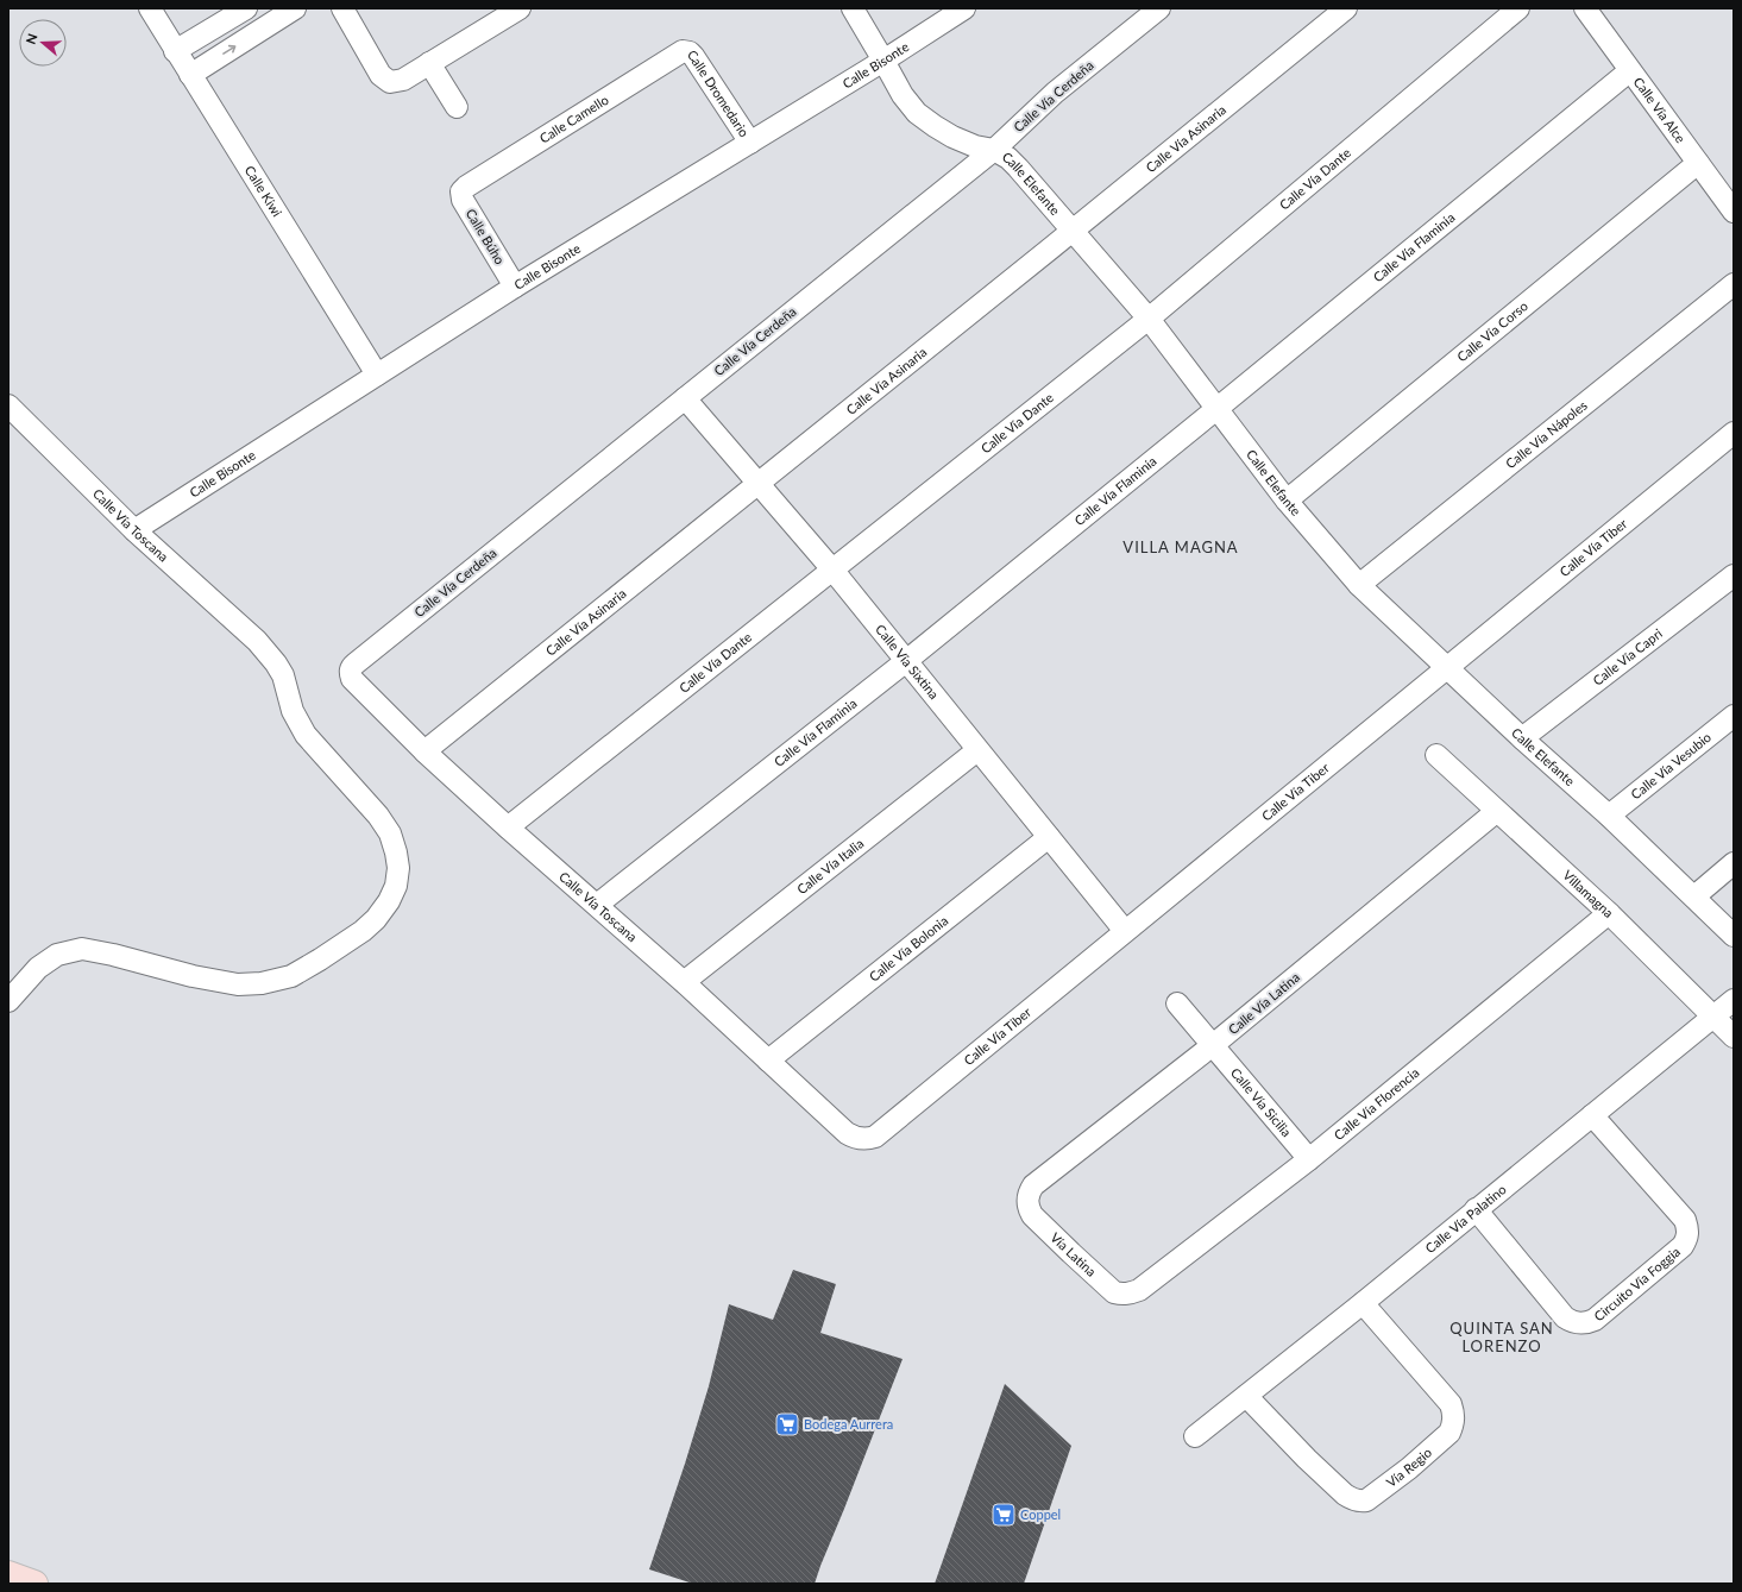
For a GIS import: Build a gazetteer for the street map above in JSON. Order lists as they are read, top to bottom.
{
  "streets": {
    "street": [
      "Calle Bisonte",
      "Calle Dromedario",
      "Calle Vía Cerdeña",
      "Calle Vía Alce",
      "Calle Camello",
      "Calle Vía Asinaria",
      "Calle Vía Dante",
      "Calle Elefante",
      "Calle Kiwi",
      "Calle Búho",
      "Calle Vía Flaminia",
      "Calle Vía Corso",
      "Calle Vía Nápoles",
      "Calle Vía Toscana",
      "Calle Vía Tiber",
      "Calle Vía Capri",
      "Calle Vía Sixtina",
      "Calle Vía Vesubio",
      "Calle Vía Italia",
      "Villamagna",
      "Calle Vía Bolonia",
      "Calle Vía Latina",
      "Calle Vía Sicilia",
      "Calle Vía Florencia",
      "Calle Vía Palatino",
      "Vía Latina",
      "Circuito Vía Foggia",
      "Vía Regio"
    ]
  },
  "crossings": [
    ["Calle Bisonte", "Calle Dromedario"],
    ["Calle Bisonte", "Calle Elefante"],
    ["Calle Bisonte", "Calle Kiwi"],
    ["Calle Bisonte", "Calle Búho"],
    ["Calle Bisonte", "Calle Vía Toscana"],
    ["Calle Dromedario", "Calle Camello"],
    ["Calle Vía Cerdeña", "Calle Elefante"],
    ["Calle Vía Cerdeña", "Calle Vía Toscana"],
    ["Calle Vía Cerdeña", "Calle Vía Sixtina"],
    ["Calle Vía Alce", "Calle Vía Flaminia"],
    ["Calle Vía Alce", "Calle Vía Corso"],
    ["Calle Camello", "Calle Búho"],
    ["Calle Vía Asinaria", "Calle Elefante"],
    ["Calle Vía Asinaria", "Calle Vía Toscana"],
    ["Calle Vía Asinaria", "Calle Vía Sixtina"],
    ["Calle Vía Dante", "Calle Elefante"],
    ["Calle Vía Dante", "Calle Vía Toscana"],
    ["Calle Vía Dante", "Calle Vía Sixtina"],
    ["Calle Elefante", "Calle Vía Flaminia"],
    ["Calle Elefante", "Calle Vía Corso"],
    ["Calle Elefante", "Calle Vía Nápoles"],
    ["Calle Elefante", "Calle Vía Tiber"],
    ["Calle Elefante", "Calle Vía Capri"],
    ["Calle Elefante", "Calle Vía Vesubio"],
    ["Calle Vía Flaminia", "Calle Vía Toscana"],
    ["Calle Vía Flaminia", "Calle Vía Sixtina"],
    ["Calle Vía Toscana", "Calle Vía Tiber"],
    ["Calle Vía Toscana", "Calle Vía Italia"],
    ["Calle Vía Toscana", "Calle Vía Bolonia"],
    ["Calle Vía Tiber", "Calle Vía Sixtina"],
    ["Calle Vía Sixtina", "Calle Vía Italia"],
    ["Calle Vía Sixtina", "Calle Vía Bolonia"],
    ["Villamagna", "Calle Vía Latina"],
    ["Villamagna", "Calle Vía Florencia"],
    ["Villamagna", "Calle Vía Palatino"],
    ["Calle Vía Latina", "Calle Vía Sicilia"],
    ["Calle Vía Latina", "Vía Latina"],
    ["Calle Vía Sicilia", "Calle Vía Florencia"],
    ["Calle Vía Florencia", "Vía Latina"],
    ["Calle Vía Palatino", "Circuito Vía Foggia"],
    ["Calle Vía Palatino", "Vía Regio"]
  ],
  "districts": ["VILLA MAGNA", "QUINTA SAN LORENZO"],
  "places": {
    "supermarket": ["Bodega Aurrera", "Coppel"]
  },
  "north": "left"
}
